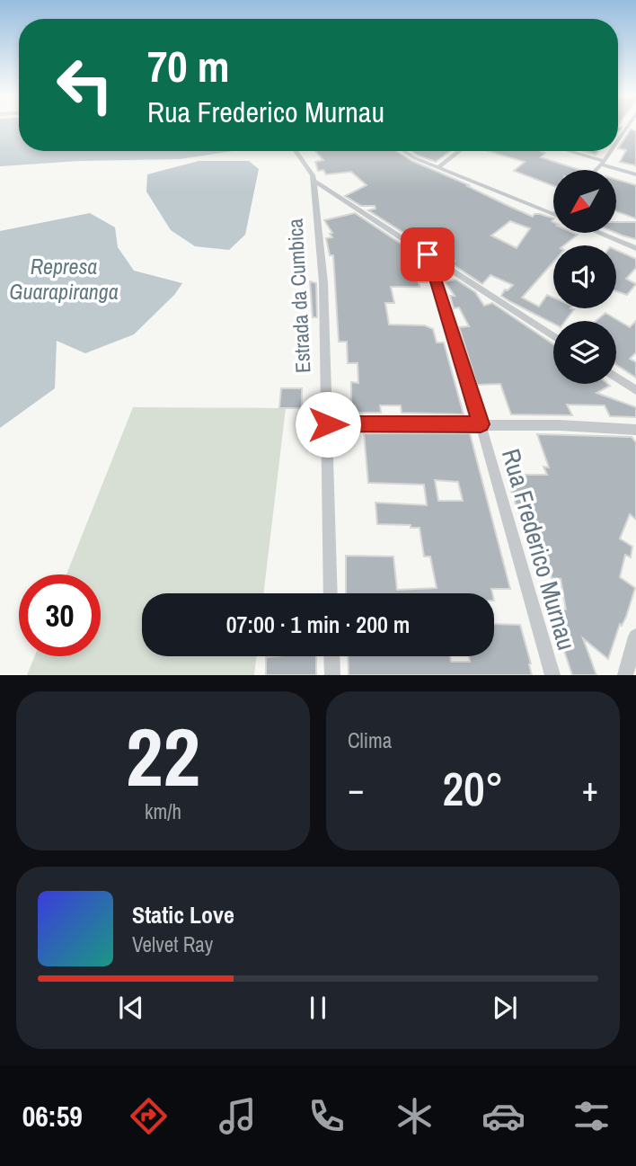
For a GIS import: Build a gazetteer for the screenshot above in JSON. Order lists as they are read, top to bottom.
{
  "streets": {
    "street": ["Estrada da Cumbica", "Rua Frederico Murnau"]
  },
  "water": ["Represa Guarapiranga"],
  "north": "bottom left",
  "page": {
    "turn": ["70 m", "Rua Frederico Murnau"],
    "limit": "30",
    "trip": "07:00 · 1 min · 200 m",
    "tile": [
      ["22", "km/h"],
      "Clima"
    ],
    "heat": ["−", "20°", "+"],
    "song": ["Static Love", "Velvet Ray"],
    "tabs": "06:59"
  }
}
